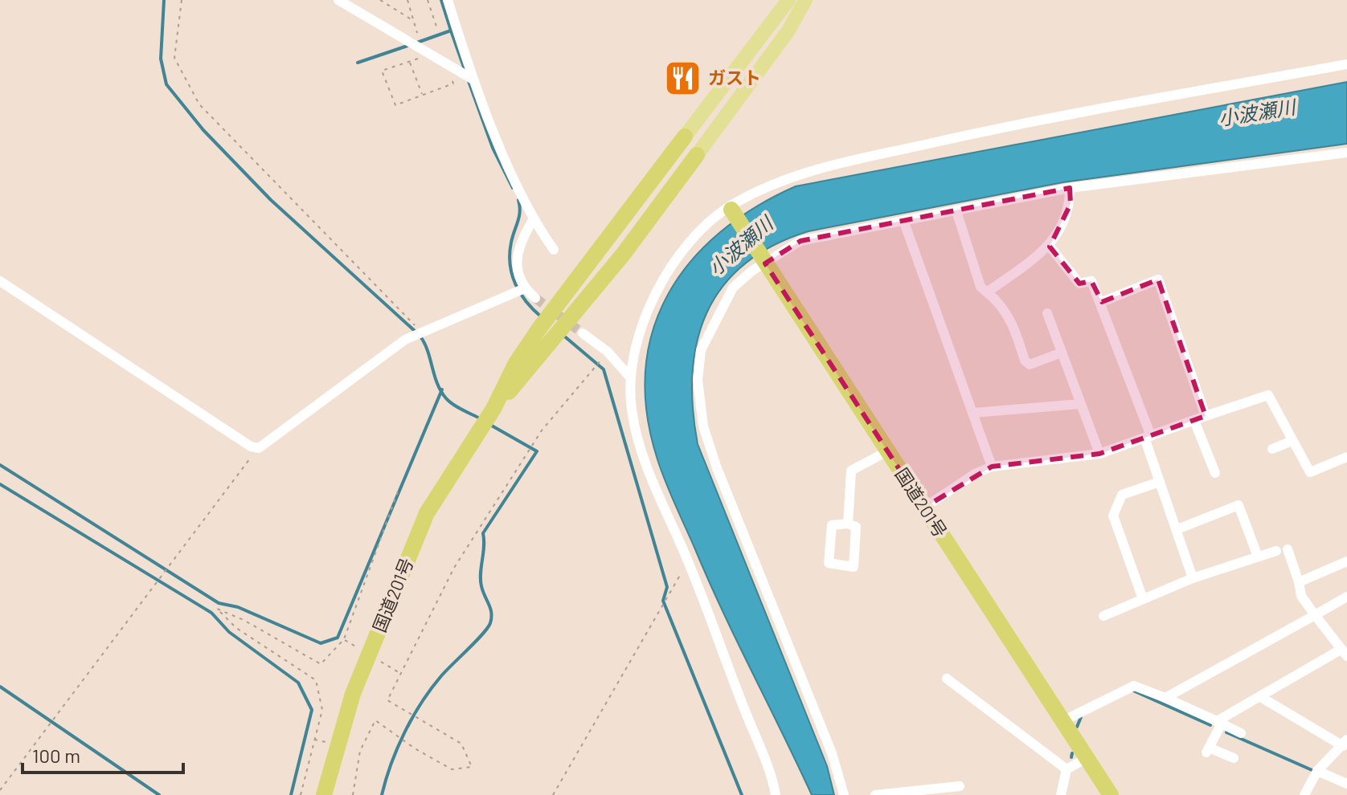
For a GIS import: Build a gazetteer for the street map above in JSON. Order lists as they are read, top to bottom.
{
  "streets": {
    "highway": ["国道201号"]
  },
  "water": ["小波瀬川"],
  "places": {
    "restaurant": ["ガスト"]
  },
  "scale_bar": "100 m"
}
